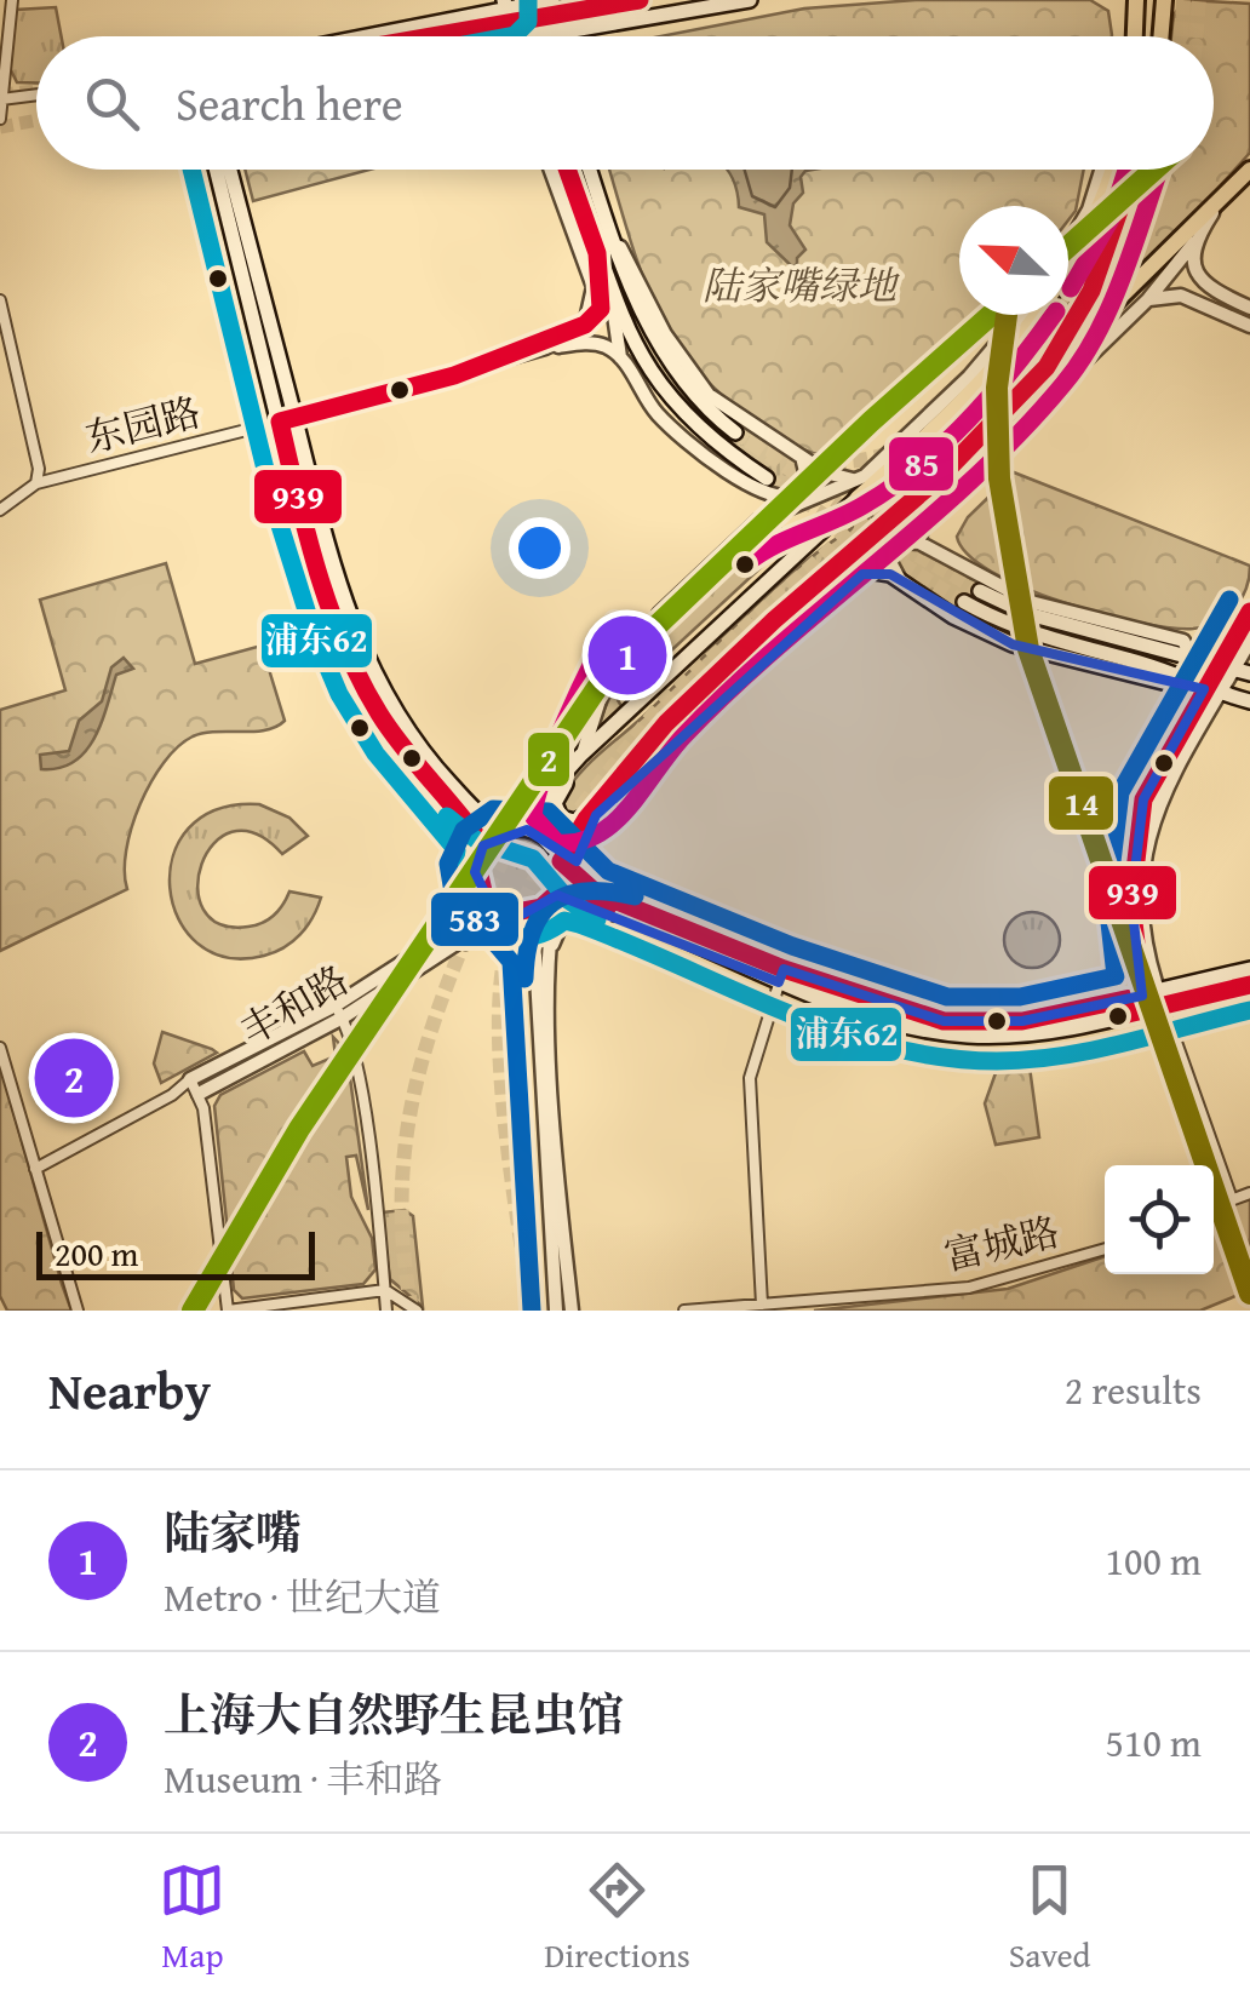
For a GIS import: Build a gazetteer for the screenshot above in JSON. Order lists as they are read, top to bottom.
{
  "streets": {
    "street": ["东园路", "丰和路", "富城路"]
  },
  "parks": ["陆家嘴绿地"],
  "lines": [
    "transit line 939",
    "transit line 浦东62",
    "metro line 2",
    "transit line 85",
    "transit line 14",
    "transit line 583"
  ],
  "scale_bar": "200 m",
  "north": "top left",
  "page": {
    "search": "Search here",
    "pins": ["1", "2"],
    "scale": "200 m",
    "heading": ["Nearby", "2 results"],
    "list": [
      {
        "mark": "1",
        "name": "陆家嘴",
        "note": "Metro · 世纪大道",
        "value": "100 m"
      },
      {
        "mark": "2",
        "name": "上海大自然野生昆虫馆",
        "note": "Museum · 丰和路",
        "value": "510 m"
      }
    ],
    "nav": ["Map", "Directions", "Saved"]
  }
}
